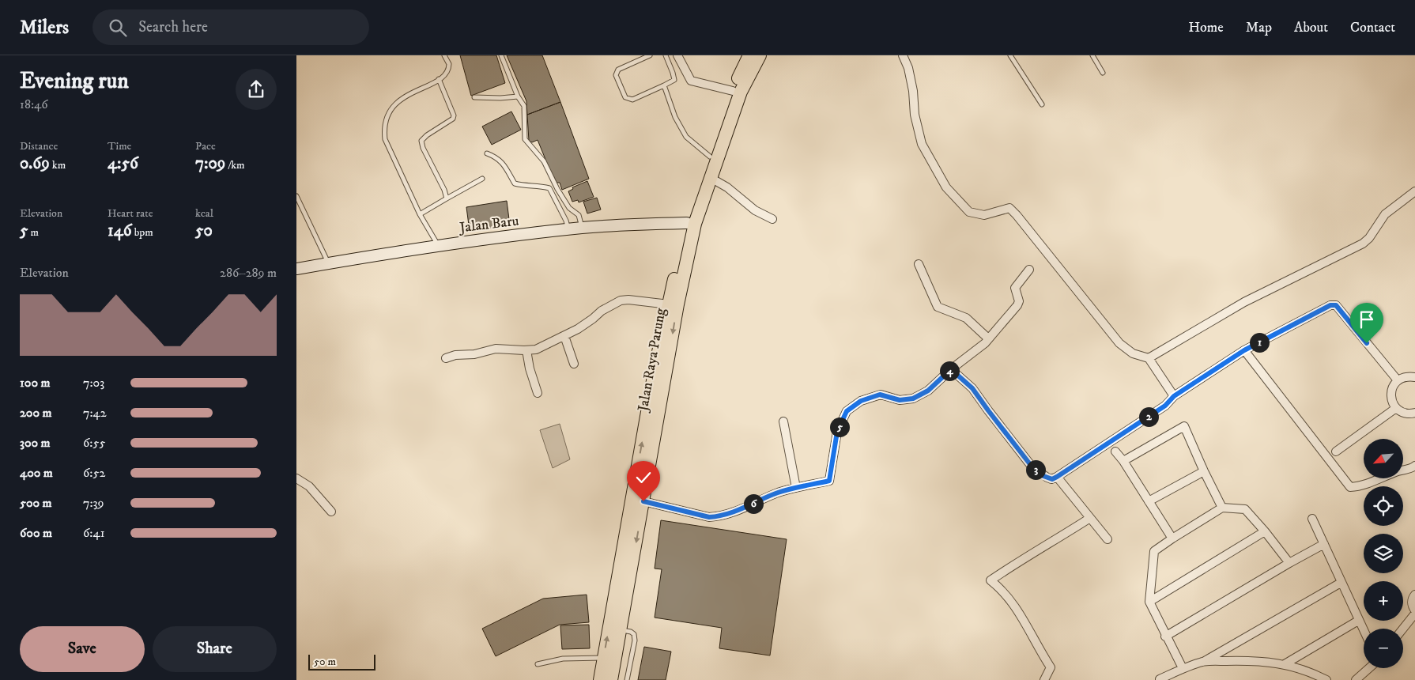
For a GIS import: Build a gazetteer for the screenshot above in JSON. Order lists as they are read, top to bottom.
{
  "streets": {
    "highway": ["Jalan Raya Parung"],
    "main road": ["Jalan Baru"]
  },
  "crossings": [
    ["Jalan Baru", "Jalan Raya Parung"]
  ],
  "scale_bar": "50 m",
  "north": "bottom left",
  "page": {
    "header": "Milers",
    "search": "Search here",
    "nav": [
      "Home",
      "Map",
      "About",
      "Contact"
    ],
    "heading": ["Evening run", "18:46"],
    "stats": [
      ["Distance", "0.69 km"],
      ["Time", "4:56"],
      ["Pace", "7:09 /km"],
      ["Elevation", "5 m"],
      ["Heart rate", "146 bpm"],
      ["kcal", "50"]
    ],
    "chart": ["Elevation", "286–289 m"],
    "pins": [
      "1",
      "4",
      "2",
      "5",
      "3",
      "6"
    ],
    "list": [
      {
        "name": "100 m",
        "note": "7:03"
      },
      {
        "name": "200 m",
        "note": "7:42"
      },
      {
        "name": "300 m",
        "note": "6:55"
      },
      {
        "name": "400 m",
        "note": "6:52"
      },
      {
        "name": "500 m",
        "note": "7:39"
      },
      {
        "name": "600 m",
        "note": "6:41"
      }
    ],
    "map_buttons": ["+", "−"],
    "buttons": ["Save", "Share"],
    "scale": "50 m"
  }
}
